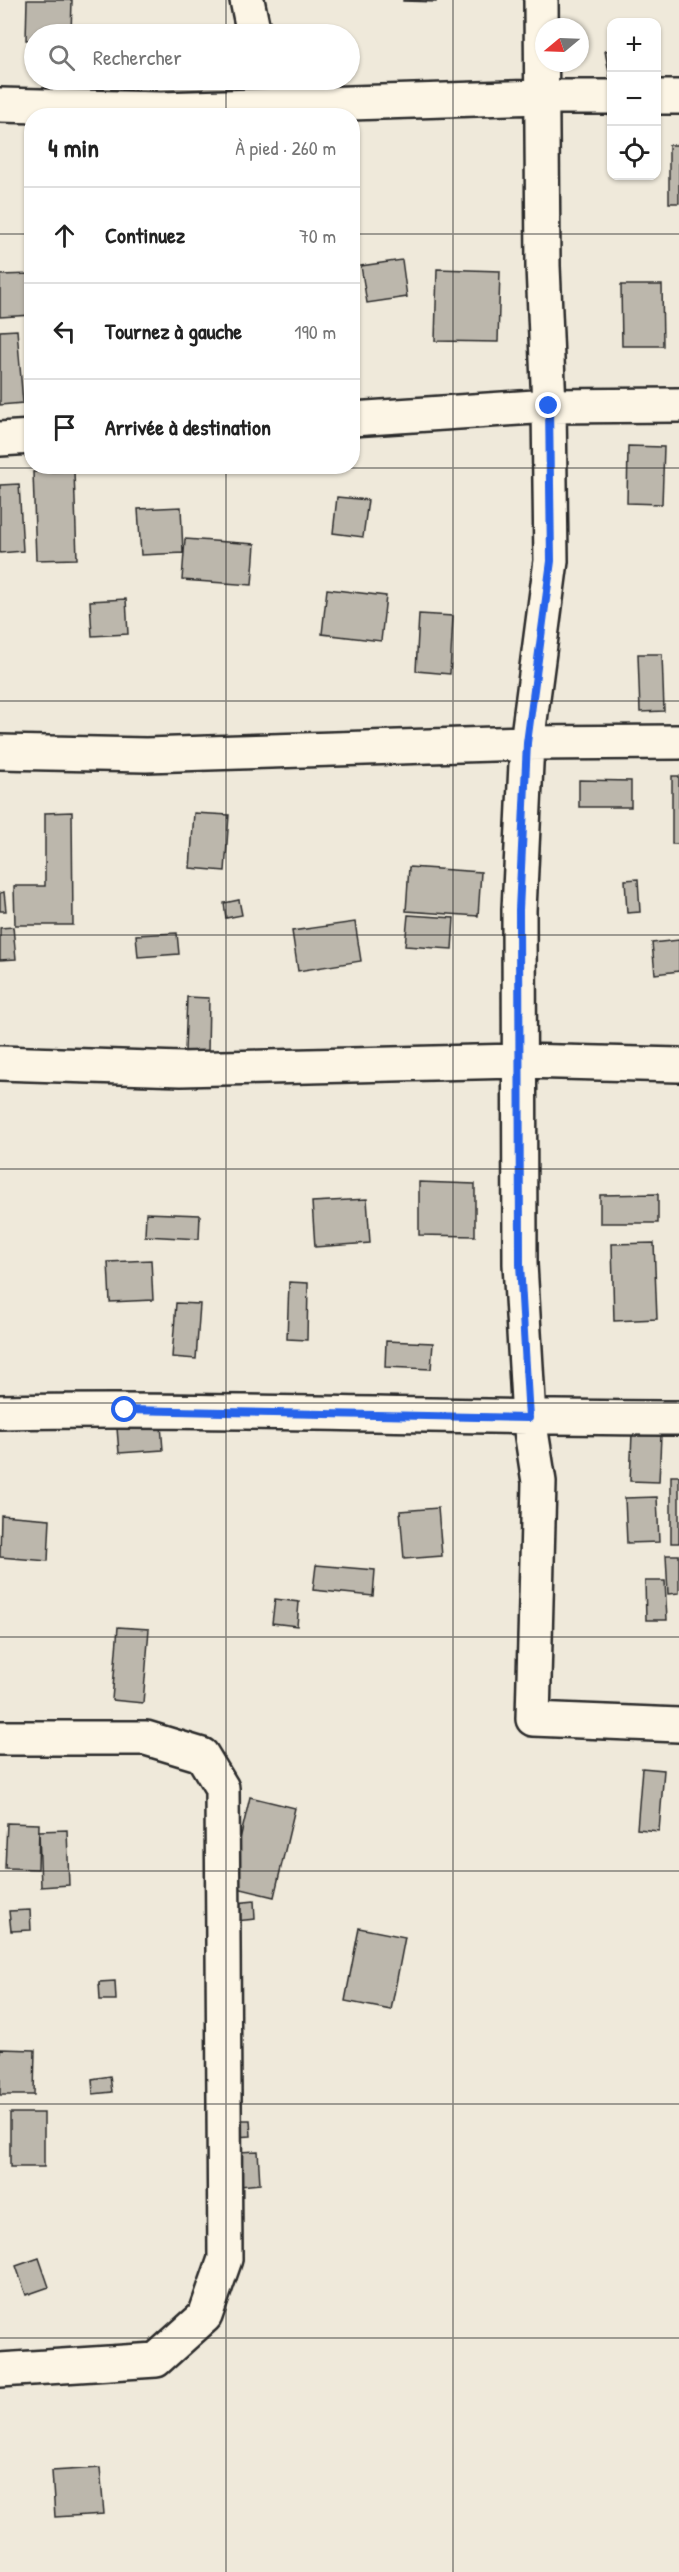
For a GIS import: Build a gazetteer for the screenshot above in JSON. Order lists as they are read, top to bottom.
{
  "north": "left",
  "page": {
    "map_buttons": ["+", "−"],
    "search": "Rechercher",
    "heading": ["4 min", "À pied · 260 m"],
    "list": [
      ["Continuez", "70 m"],
      ["Tournez à gauche", "190 m"],
      "Arrivée à destination"
    ]
  }
}
